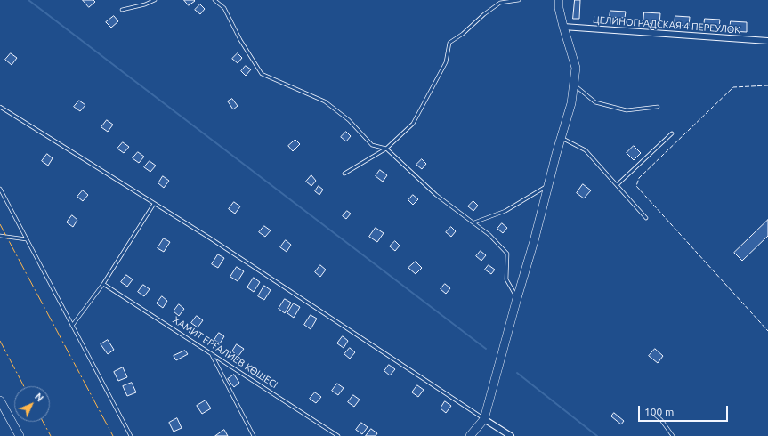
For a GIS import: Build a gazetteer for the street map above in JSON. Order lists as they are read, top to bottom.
{
  "streets": {
    "street": ["ЦЕЛИНОГРАДСКАЯ 4 ПЕРЕУЛОК"],
    "lane": ["ХАМИТ ЕРҒАЛИЕВ КӨШЕСІ"]
  },
  "scale_bar": "100 m",
  "north": "top right"
}
